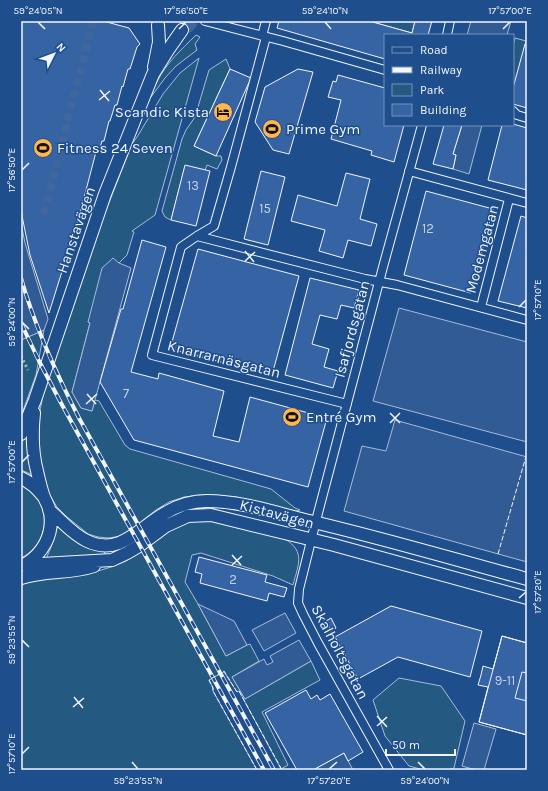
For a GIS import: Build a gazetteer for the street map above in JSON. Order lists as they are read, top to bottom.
{
  "streets": {
    "street": [
      "Hanstavägen",
      "Modemgatan",
      "Isafjordsgatan",
      "Knarrarnäsgatan",
      "Kistavägen",
      "Skalholtsgatan"
    ]
  },
  "crossings": [
    ["Hanstavägen", "Kistavägen"],
    ["Isafjordsgatan", "Knarrarnäsgatan"],
    ["Isafjordsgatan", "Kistavägen"],
    ["Isafjordsgatan", "Skalholtsgatan"],
    ["Kistavägen", "Skalholtsgatan"]
  ],
  "places": {
    "hotel": ["Scandic Kista"],
    "sports": ["Prime Gym", "Fitness 24 Seven", "Entré Gym"]
  },
  "house_numbers": [
    "13",
    "15",
    "12",
    "7",
    "2",
    "9-11"
  ],
  "legend": [
    "Road",
    "Railway",
    "Park",
    "Building"
  ],
  "scale_bar": "50 m",
  "north": "top right",
  "coordinates": [
    "59°24'05\"N",
    "17°56'50\"E",
    "59°24'10\"N",
    "17°57'00\"E",
    "17°57'10\"E",
    "59°24'00\"N",
    "17°57'20\"E",
    "59°23'55\"N"
  ]
}
